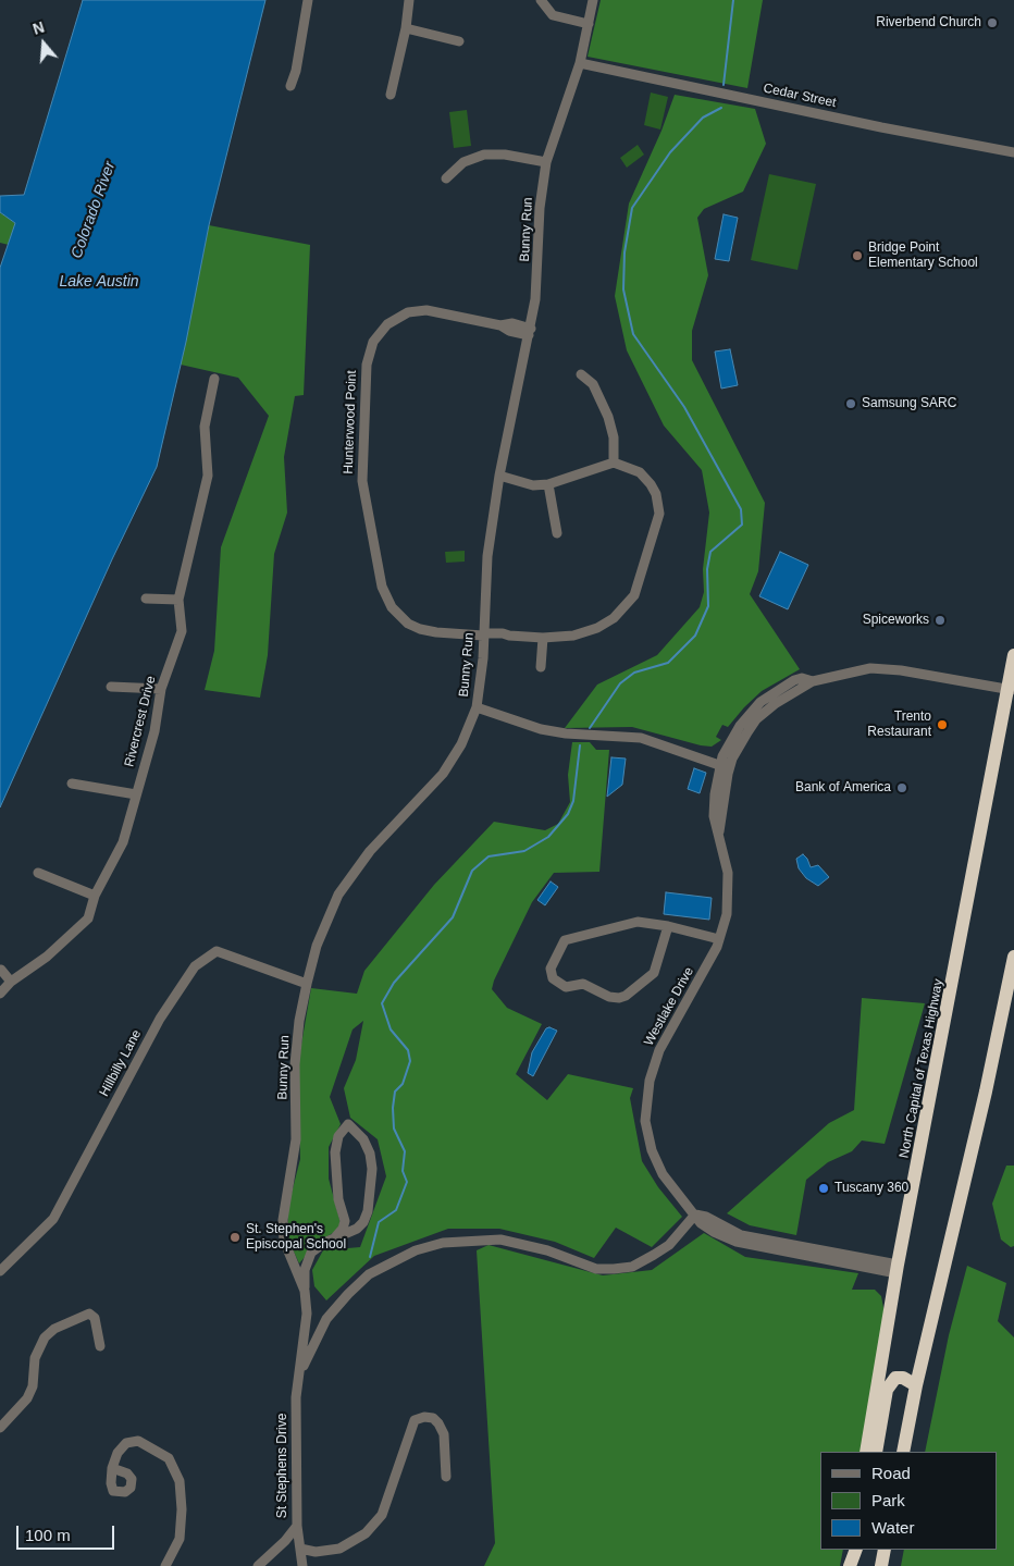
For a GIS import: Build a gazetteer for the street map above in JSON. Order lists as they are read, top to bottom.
{
  "streets": {
    "highway": ["North Capital of Texas Highway"],
    "street": [
      "Cedar Street",
      "Bunny Run",
      "Hunterwood Point",
      "Rivercrest Drive",
      "Westlake Drive",
      "Hillbilly Lane",
      "St Stephens Drive"
    ]
  },
  "crossings": [
    ["Cedar Street", "Bunny Run"],
    ["Bunny Run", "Hunterwood Point"],
    ["Bunny Run", "Hillbilly Lane"],
    ["Bunny Run", "St Stephens Drive"],
    ["Westlake Drive", "North Capital of Texas Highway"]
  ],
  "water": ["Colorado River", "Lake Austin"],
  "places": [
    "Riverbend Church",
    "Bridge Point Elementary School",
    "Samsung SARC",
    "Spiceworks",
    "Trento Restaurant",
    "Bank of America",
    "Tuscany 360",
    "St. Stephen's Episcopal School"
  ],
  "legend": ["Road", "Park", "Water"],
  "scale_bar": "100 m",
  "north": "top"
}
